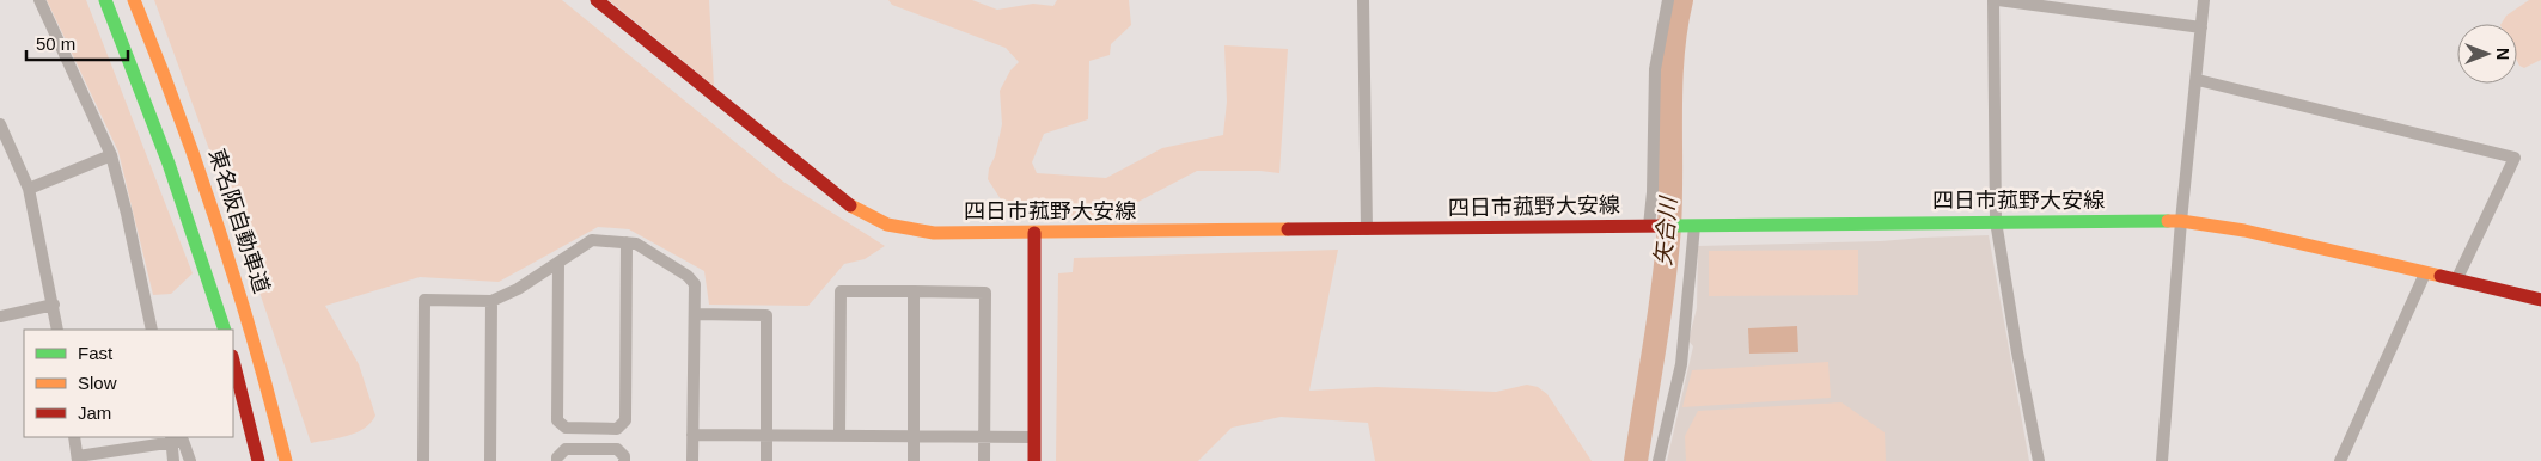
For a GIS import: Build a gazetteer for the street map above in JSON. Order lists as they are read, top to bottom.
{
  "streets": {
    "main road": ["四日市菰野大安線", "東名阪自動車道"]
  },
  "water": ["矢合川"],
  "legend": ["Fast", "Slow", "Jam"],
  "scale_bar": "50 m",
  "north": "right"
}
